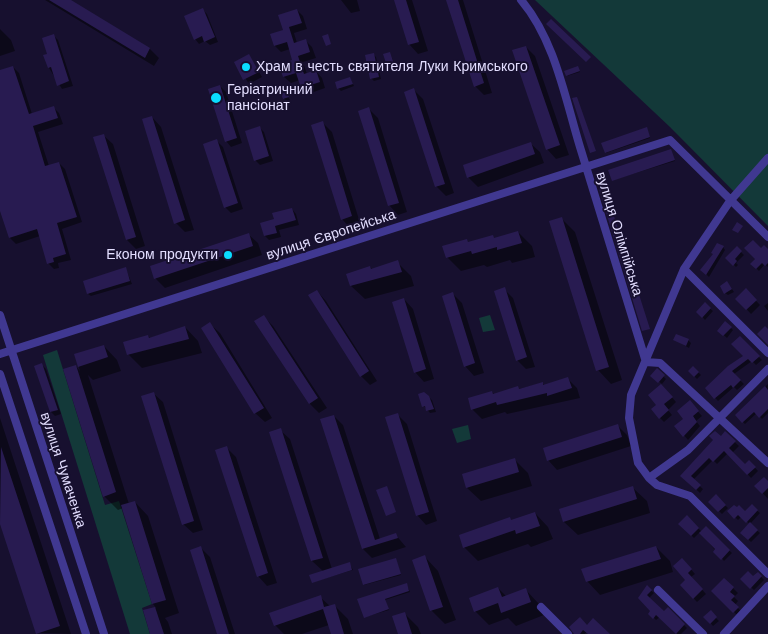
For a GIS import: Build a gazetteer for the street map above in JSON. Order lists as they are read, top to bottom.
{
  "streets": {
    "street": ["вулиця Олімпійська", "вулиця Європейська", "вулиця Чумаченка"]
  },
  "crossings": [
    ["вулиця Олімпійська", "вулиця Європейська"],
    ["вулиця Європейська", "вулиця Чумаченка"]
  ],
  "places": ["Храм в честь святителя Луки Кримського", "Геріатричний пансіонат", "Економ продукти"]
}
